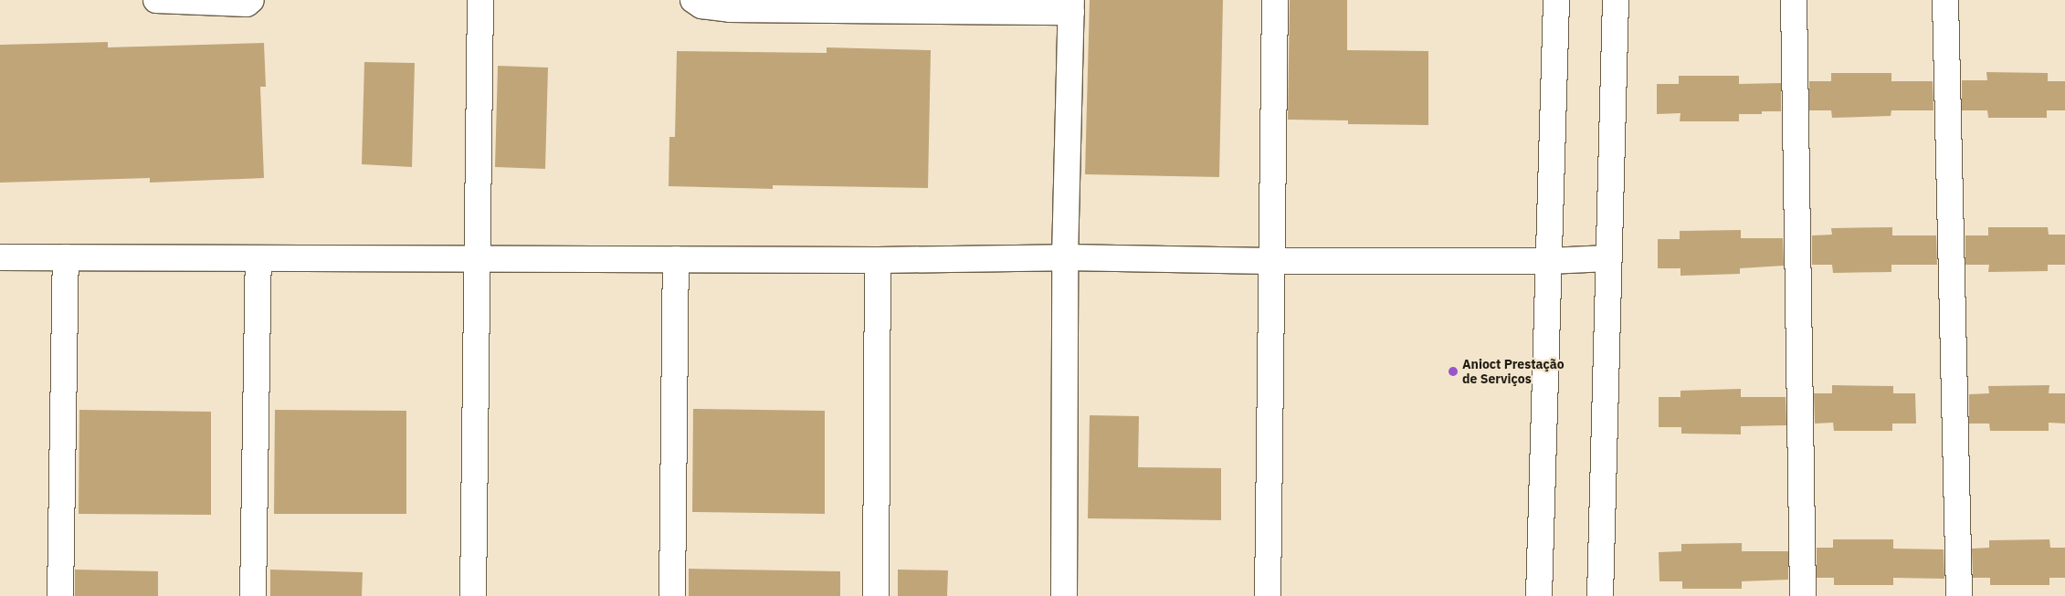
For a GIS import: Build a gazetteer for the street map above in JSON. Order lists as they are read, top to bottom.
{
  "places": ["Anioct Prestação de Serviços"]
}
